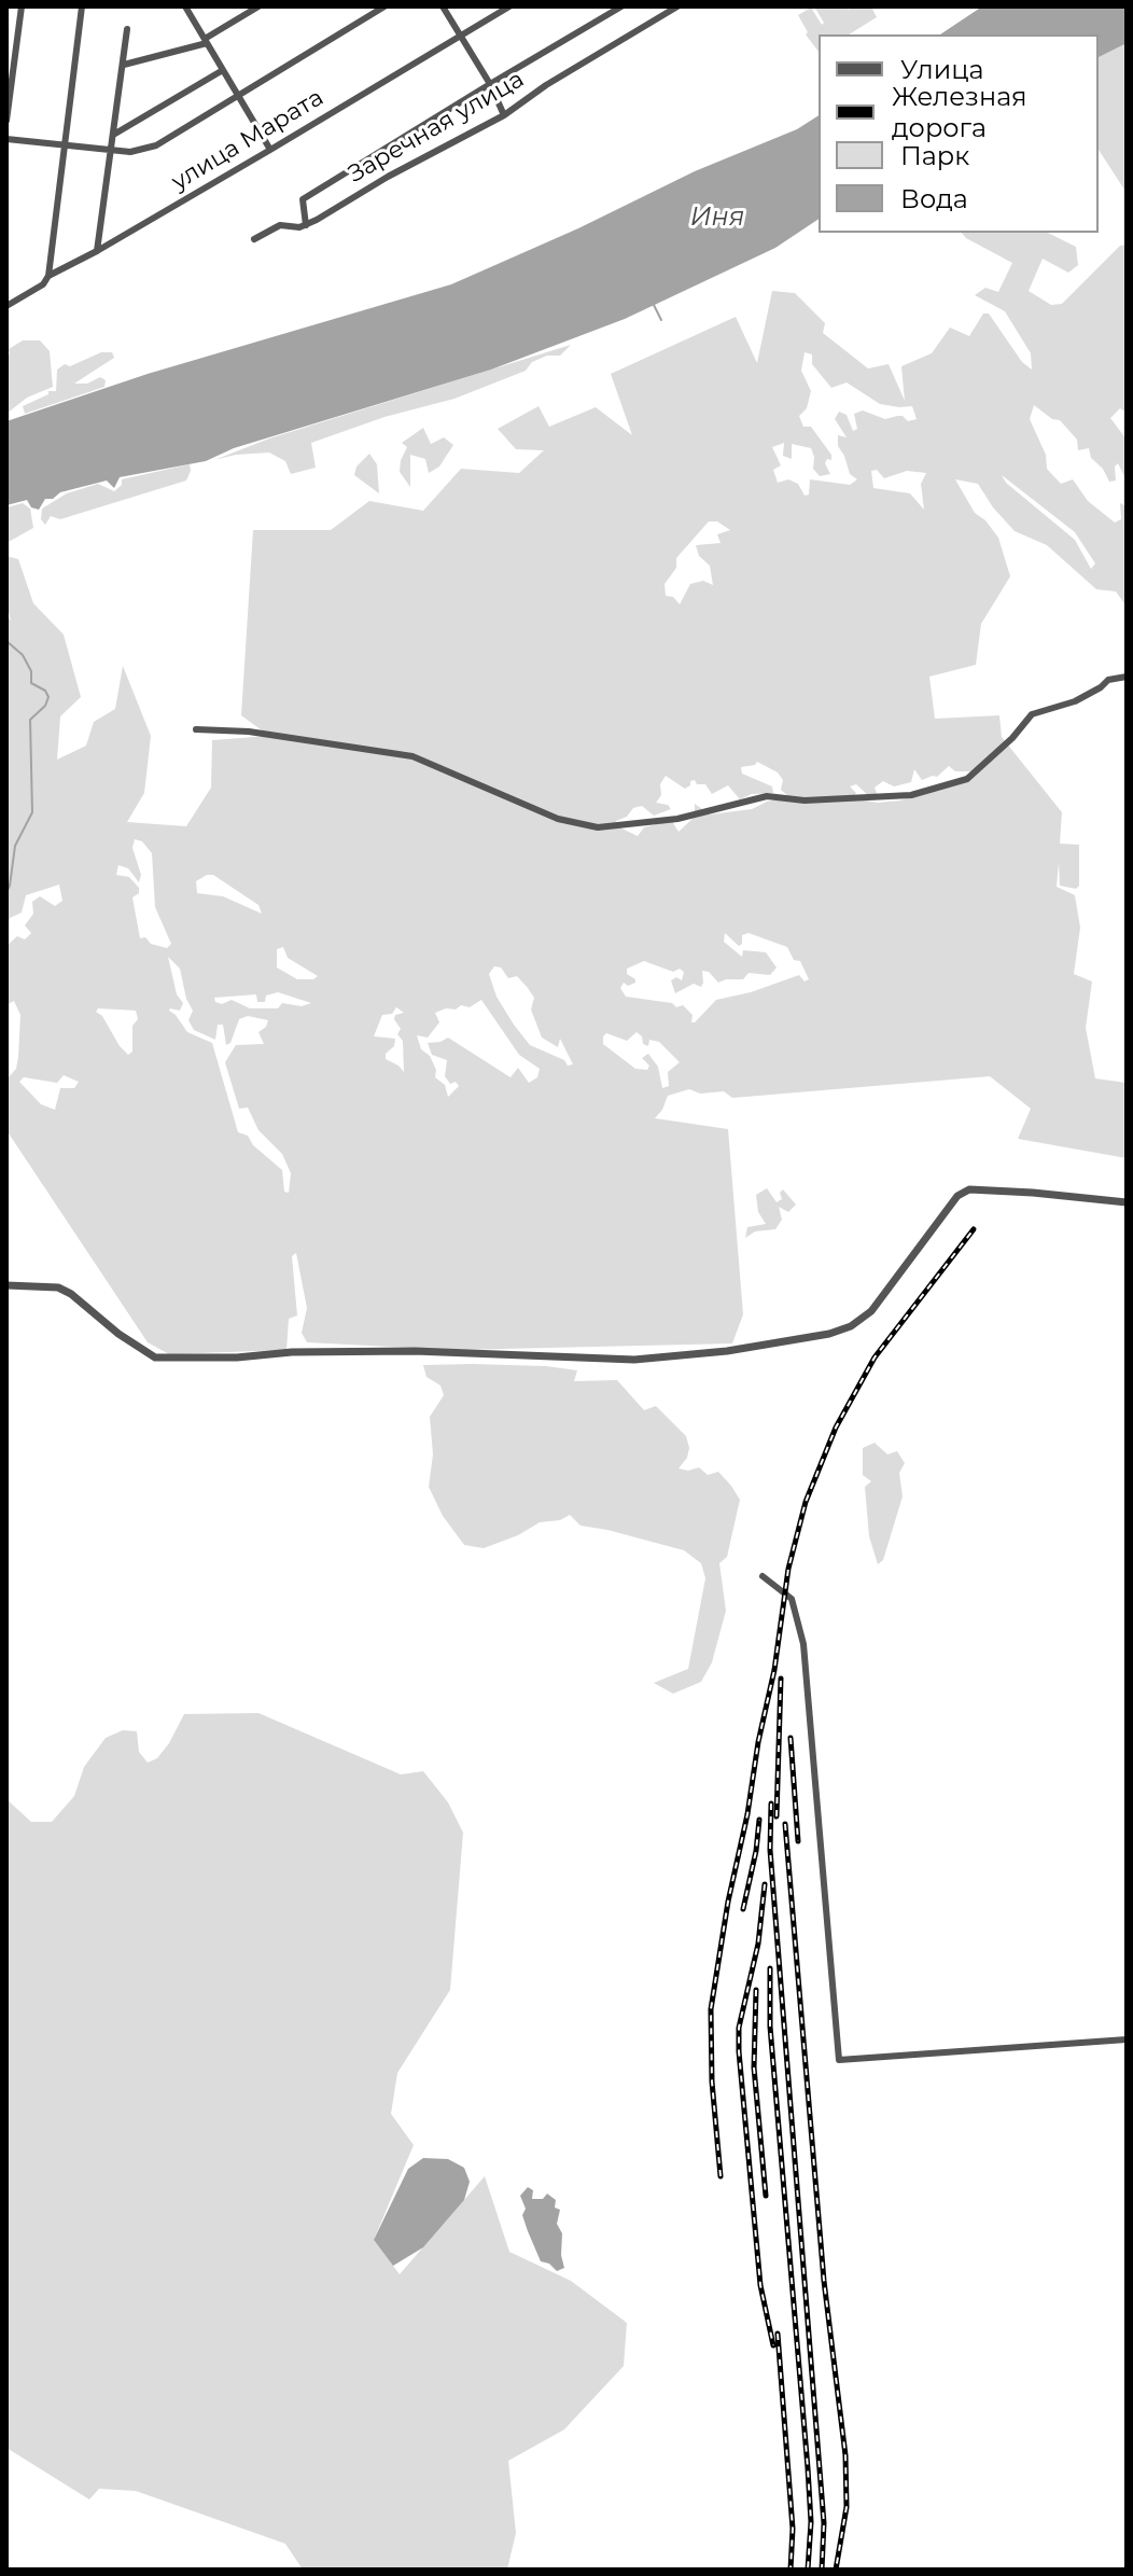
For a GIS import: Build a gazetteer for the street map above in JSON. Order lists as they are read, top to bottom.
{
  "streets": {
    "street": ["Заречная улица", "улица Марата"]
  },
  "water": ["Иня"],
  "legend": [
    "Улица",
    "Железная дорога",
    "Парк",
    "Вода"
  ]
}
